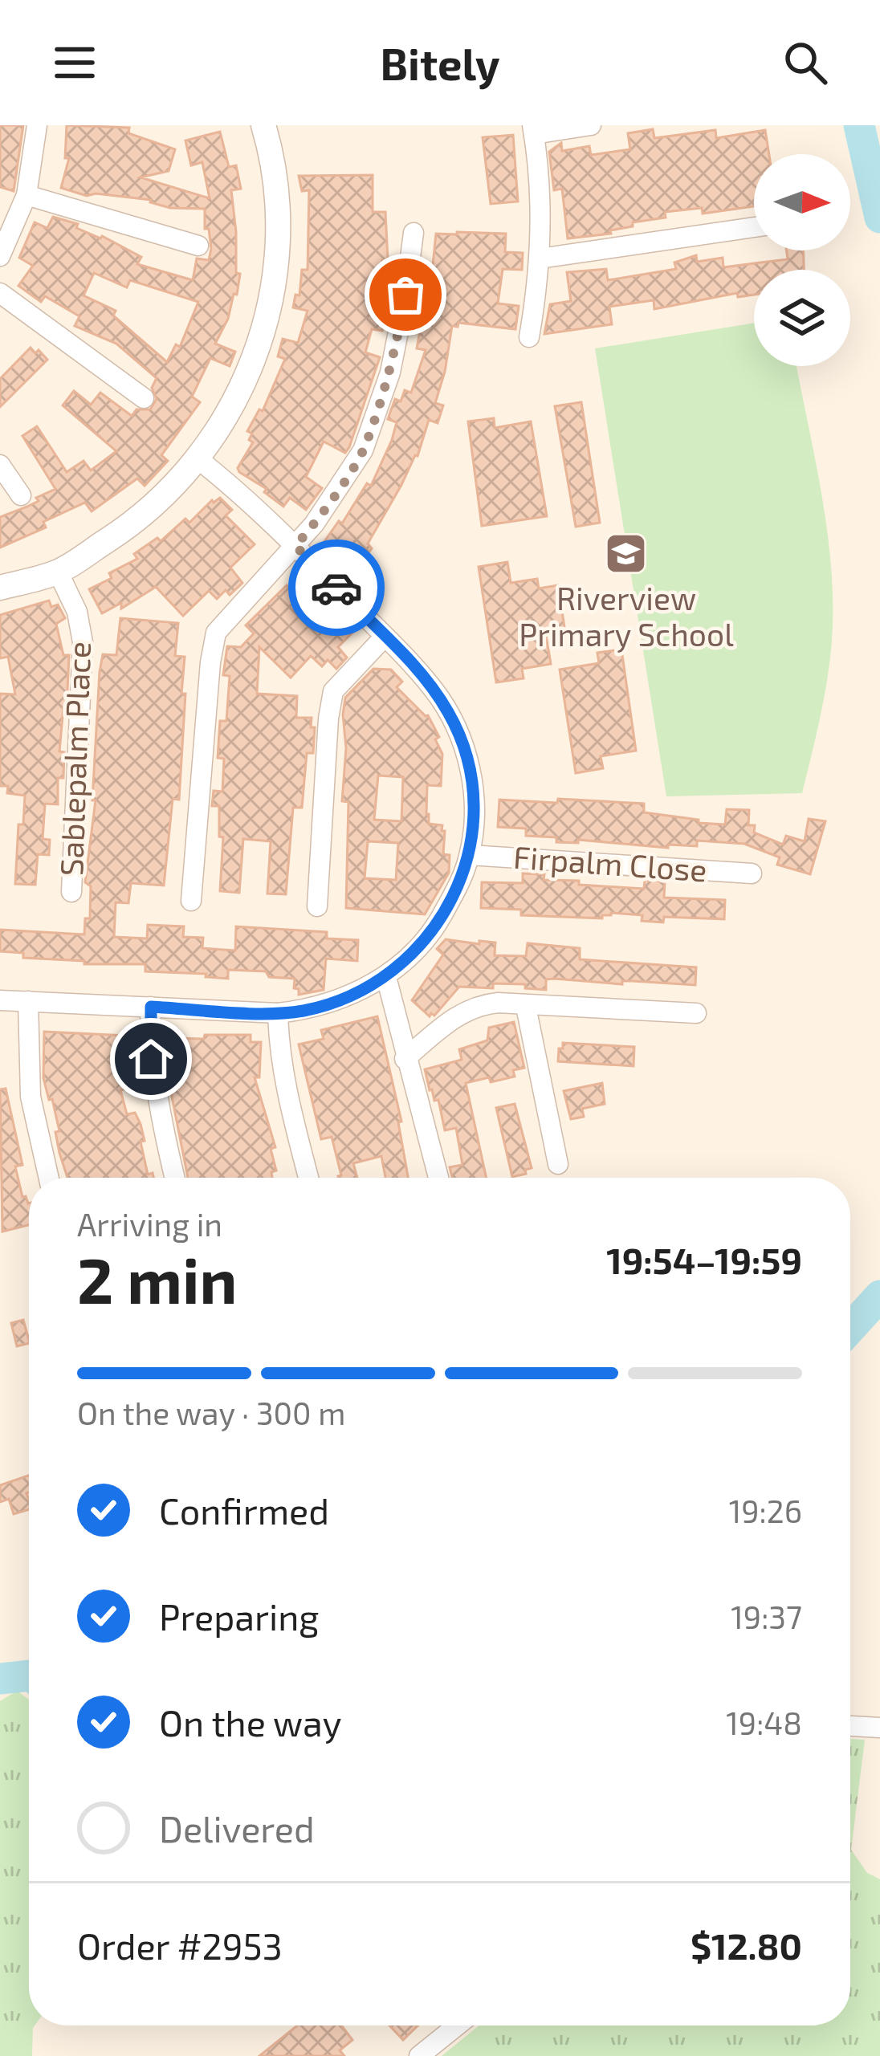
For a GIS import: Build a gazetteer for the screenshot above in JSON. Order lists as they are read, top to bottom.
{
  "streets": {
    "street": ["Sablepalm Place", "Firpalm Close"]
  },
  "places": {
    "school or university": ["Riverview Primary School"]
  },
  "north": "right",
  "page": {
    "header": "Bitely",
    "heading": ["2 min", "Arriving in", "19:54–19:59"],
    "panel": ["Order #2953", "$12.80"],
    "bar": "On the way · 300 m",
    "list": [
      ["Confirmed", "19:26"],
      ["Preparing", "19:37"],
      ["On the way", "19:48"],
      "Delivered"
    ]
  }
}
